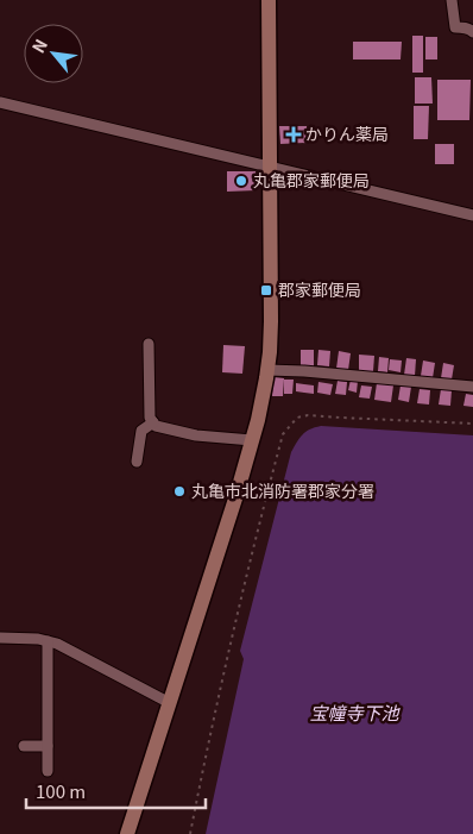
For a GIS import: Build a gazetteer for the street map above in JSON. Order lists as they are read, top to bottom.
{
  "water": ["宝幢寺下池"],
  "places": {
    "health": ["かりん薬局"],
    "other": ["丸亀郡家郵便局", "丸亀市北消防署郡家分署"],
    "transit": ["郡家郵便局"]
  },
  "scale_bar": "100 m",
  "north": "top left"
}
